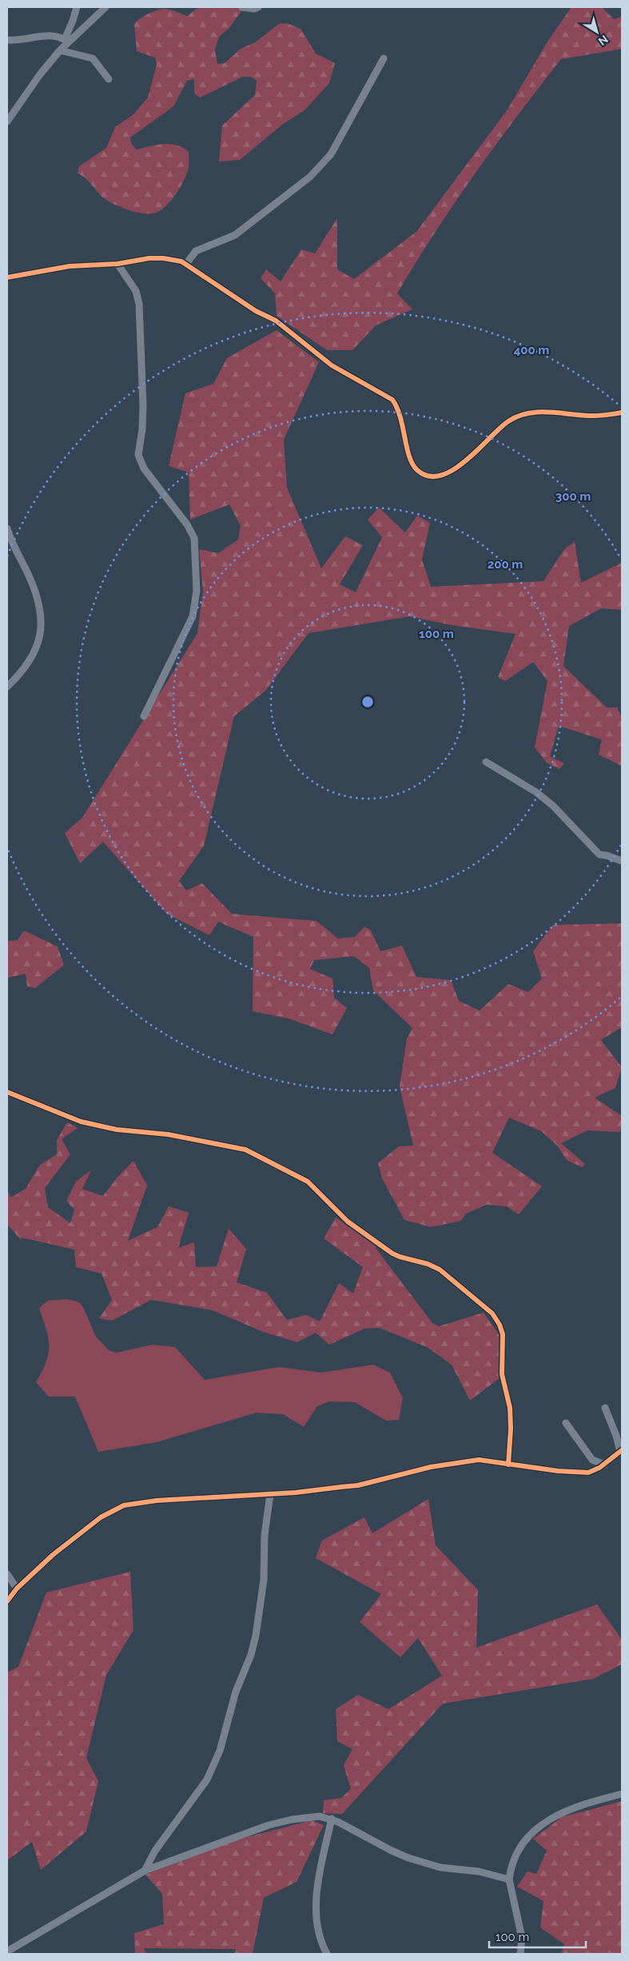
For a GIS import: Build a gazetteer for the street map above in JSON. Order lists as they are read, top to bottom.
{
  "scale_bar": "100 m",
  "north": "bottom right",
  "rings": [
    "400 m",
    "300 m",
    "200 m",
    "100 m"
  ]
}
